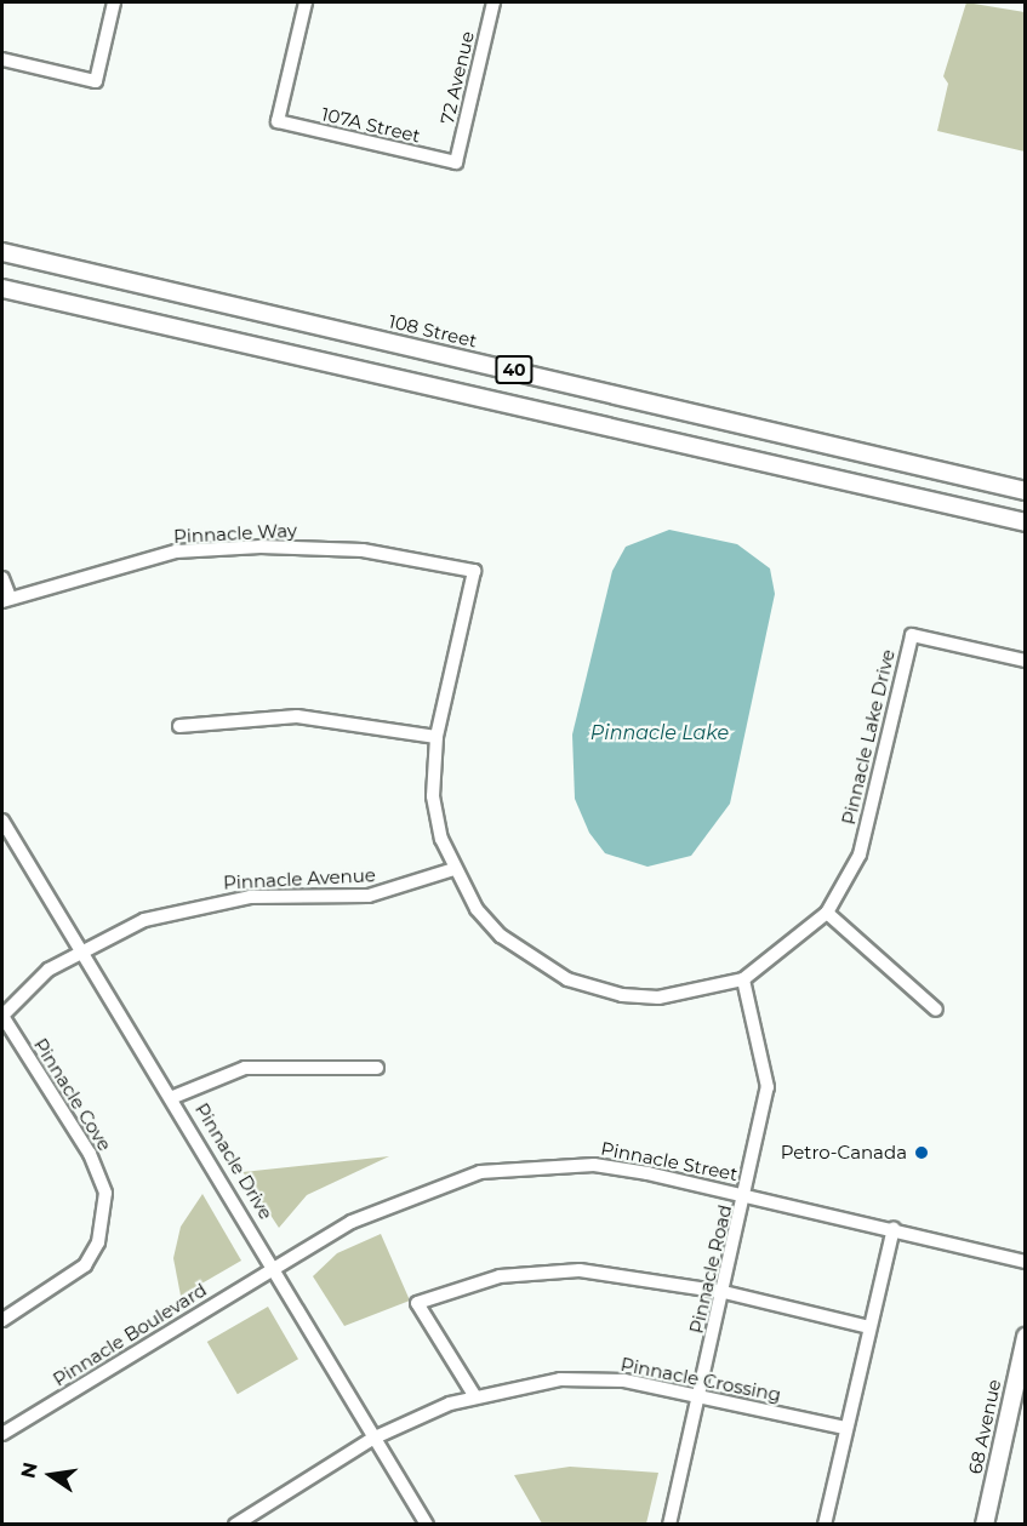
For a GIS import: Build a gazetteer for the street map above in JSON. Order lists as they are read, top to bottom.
{
  "streets": {
    "main road": ["108 Street", "40", "68 Avenue"],
    "street": [
      "72 Avenue",
      "107A Street",
      "Pinnacle Way",
      "Pinnacle Lake Drive",
      "Pinnacle Avenue",
      "Pinnacle Cove",
      "Pinnacle Drive",
      "Pinnacle Street",
      "Pinnacle Road",
      "Pinnacle Boulevard",
      "Pinnacle Crossing"
    ]
  },
  "crossings": [
    ["72 Avenue", "107A Street"],
    ["Pinnacle Way", "Pinnacle Lake Drive"],
    ["Pinnacle Lake Drive", "Pinnacle Avenue"],
    ["Pinnacle Lake Drive", "Pinnacle Road"],
    ["Pinnacle Avenue", "Pinnacle Cove"],
    ["Pinnacle Avenue", "Pinnacle Drive"],
    ["Pinnacle Drive", "Pinnacle Street"],
    ["Pinnacle Drive", "Pinnacle Boulevard"],
    ["Pinnacle Drive", "Pinnacle Crossing"],
    ["Pinnacle Street", "Pinnacle Road"],
    ["Pinnacle Street", "Pinnacle Boulevard"],
    ["Pinnacle Road", "Pinnacle Crossing"]
  ],
  "water": ["Pinnacle Lake"],
  "places": ["Petro-Canada"],
  "north": "left"
}
